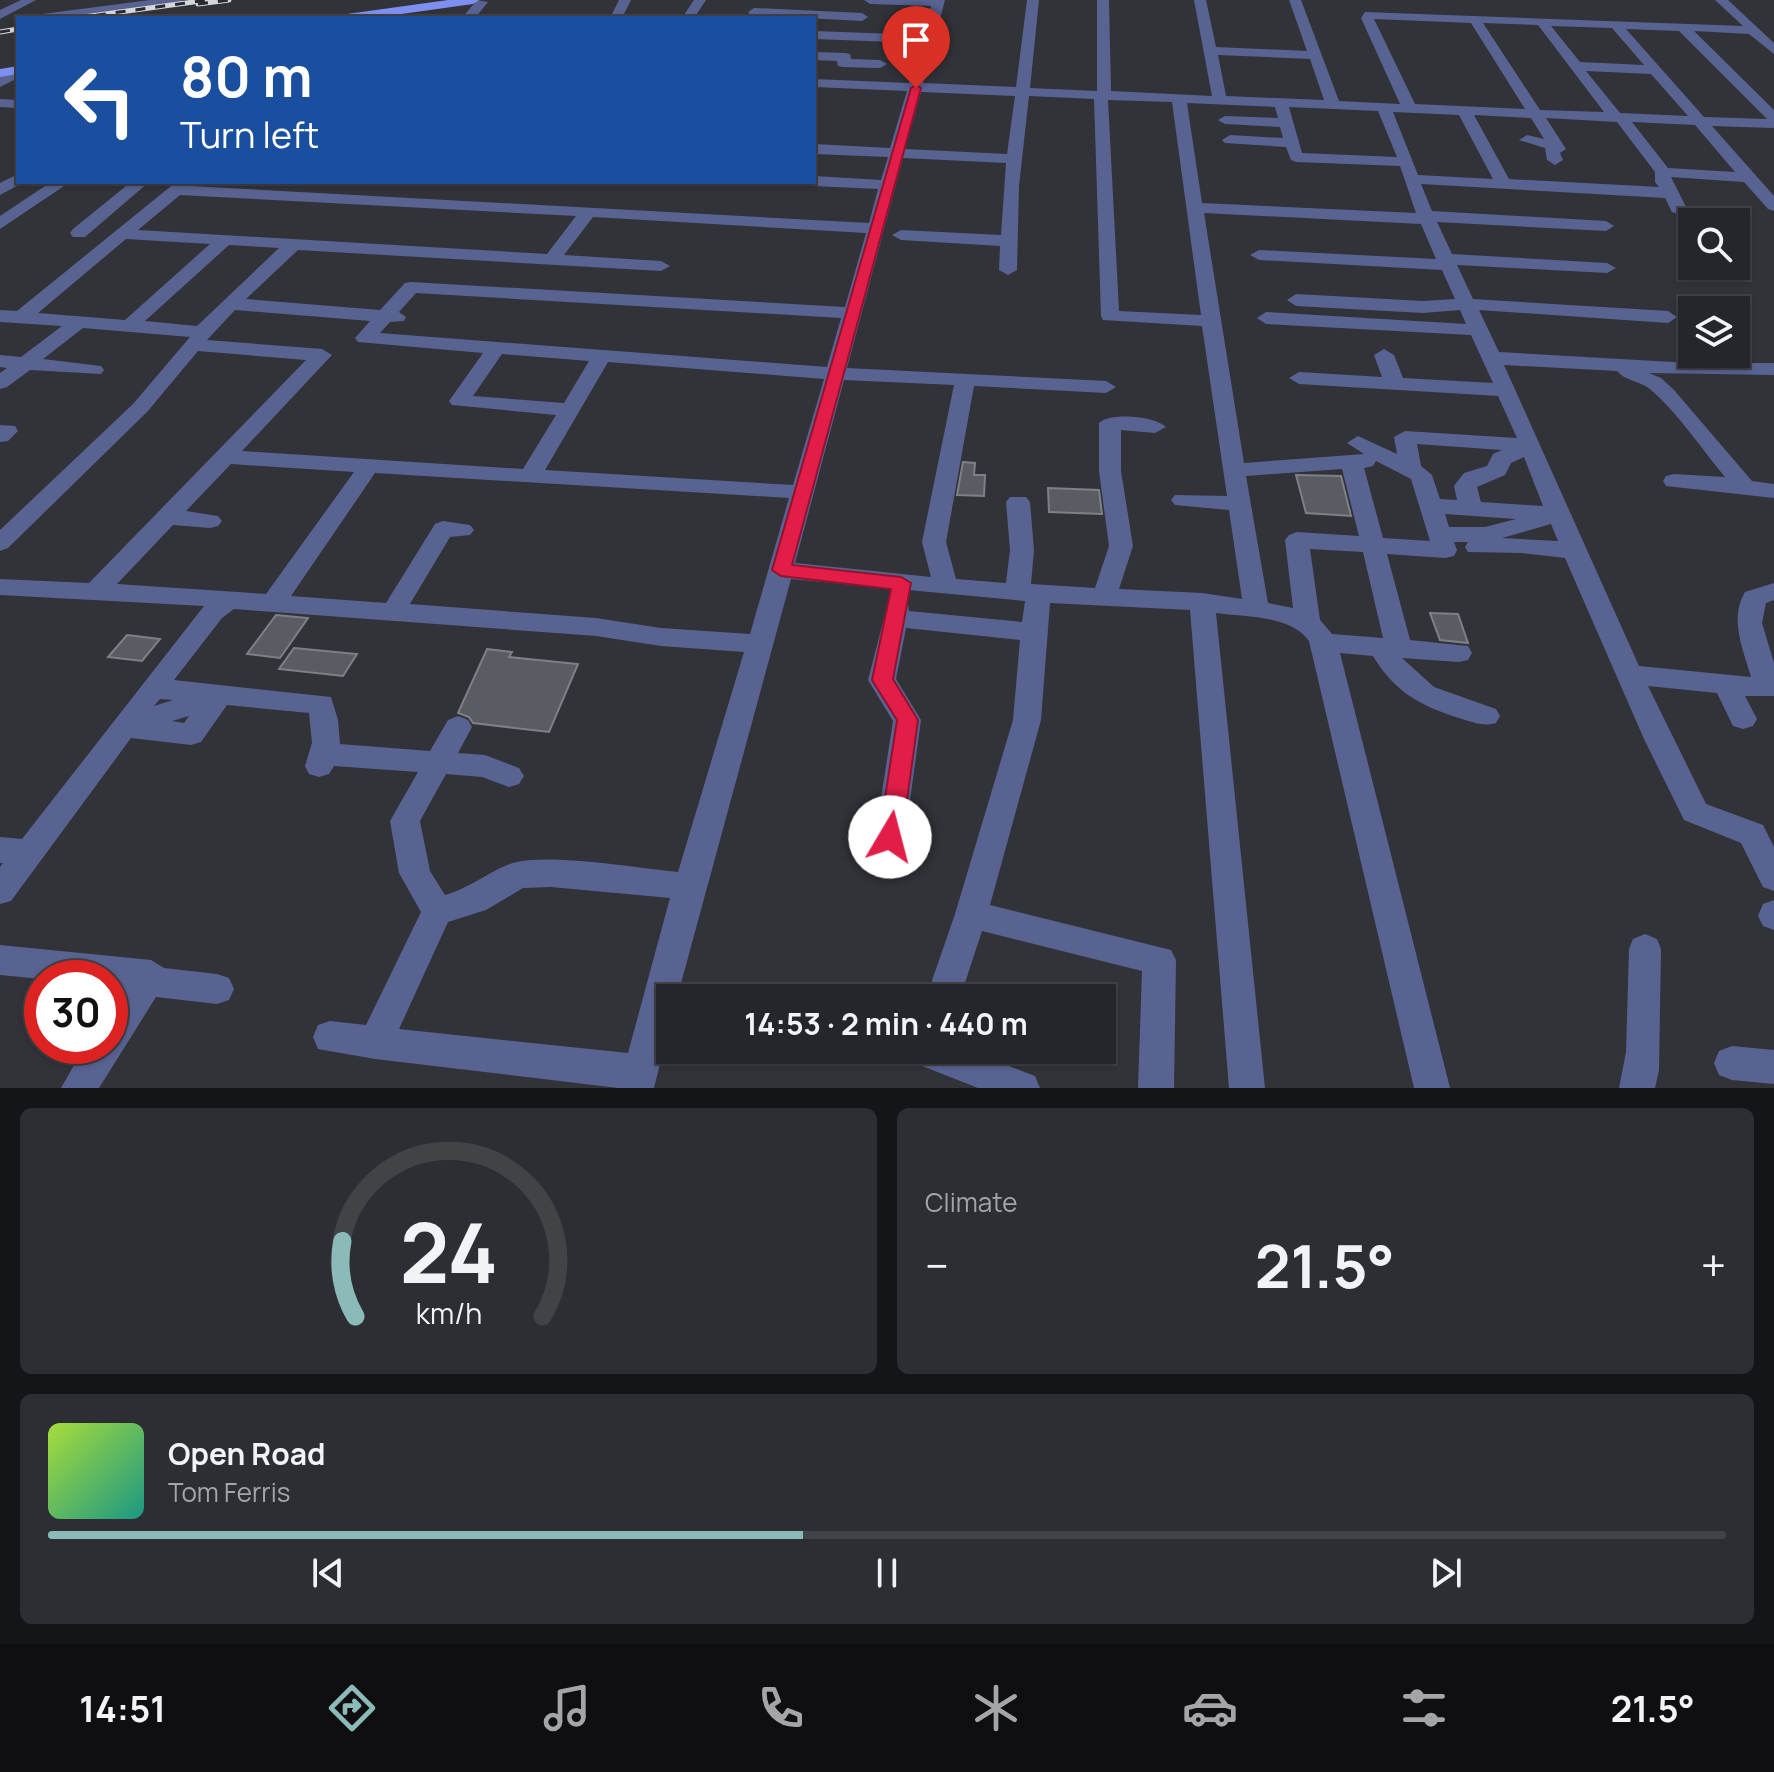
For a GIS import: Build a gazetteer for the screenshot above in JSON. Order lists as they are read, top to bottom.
{
  "page": {
    "turn": ["80 m", "Turn left"],
    "limit": "30",
    "trip": "14:53 · 2 min · 440 m",
    "tile": "Climate",
    "heat": ["−", "21.5°", "+"],
    "song": ["Open Road", "Tom Ferris"],
    "tabs": ["14:51", "21.5°"],
    "gauge": ["24", "km/h"]
  }
}
